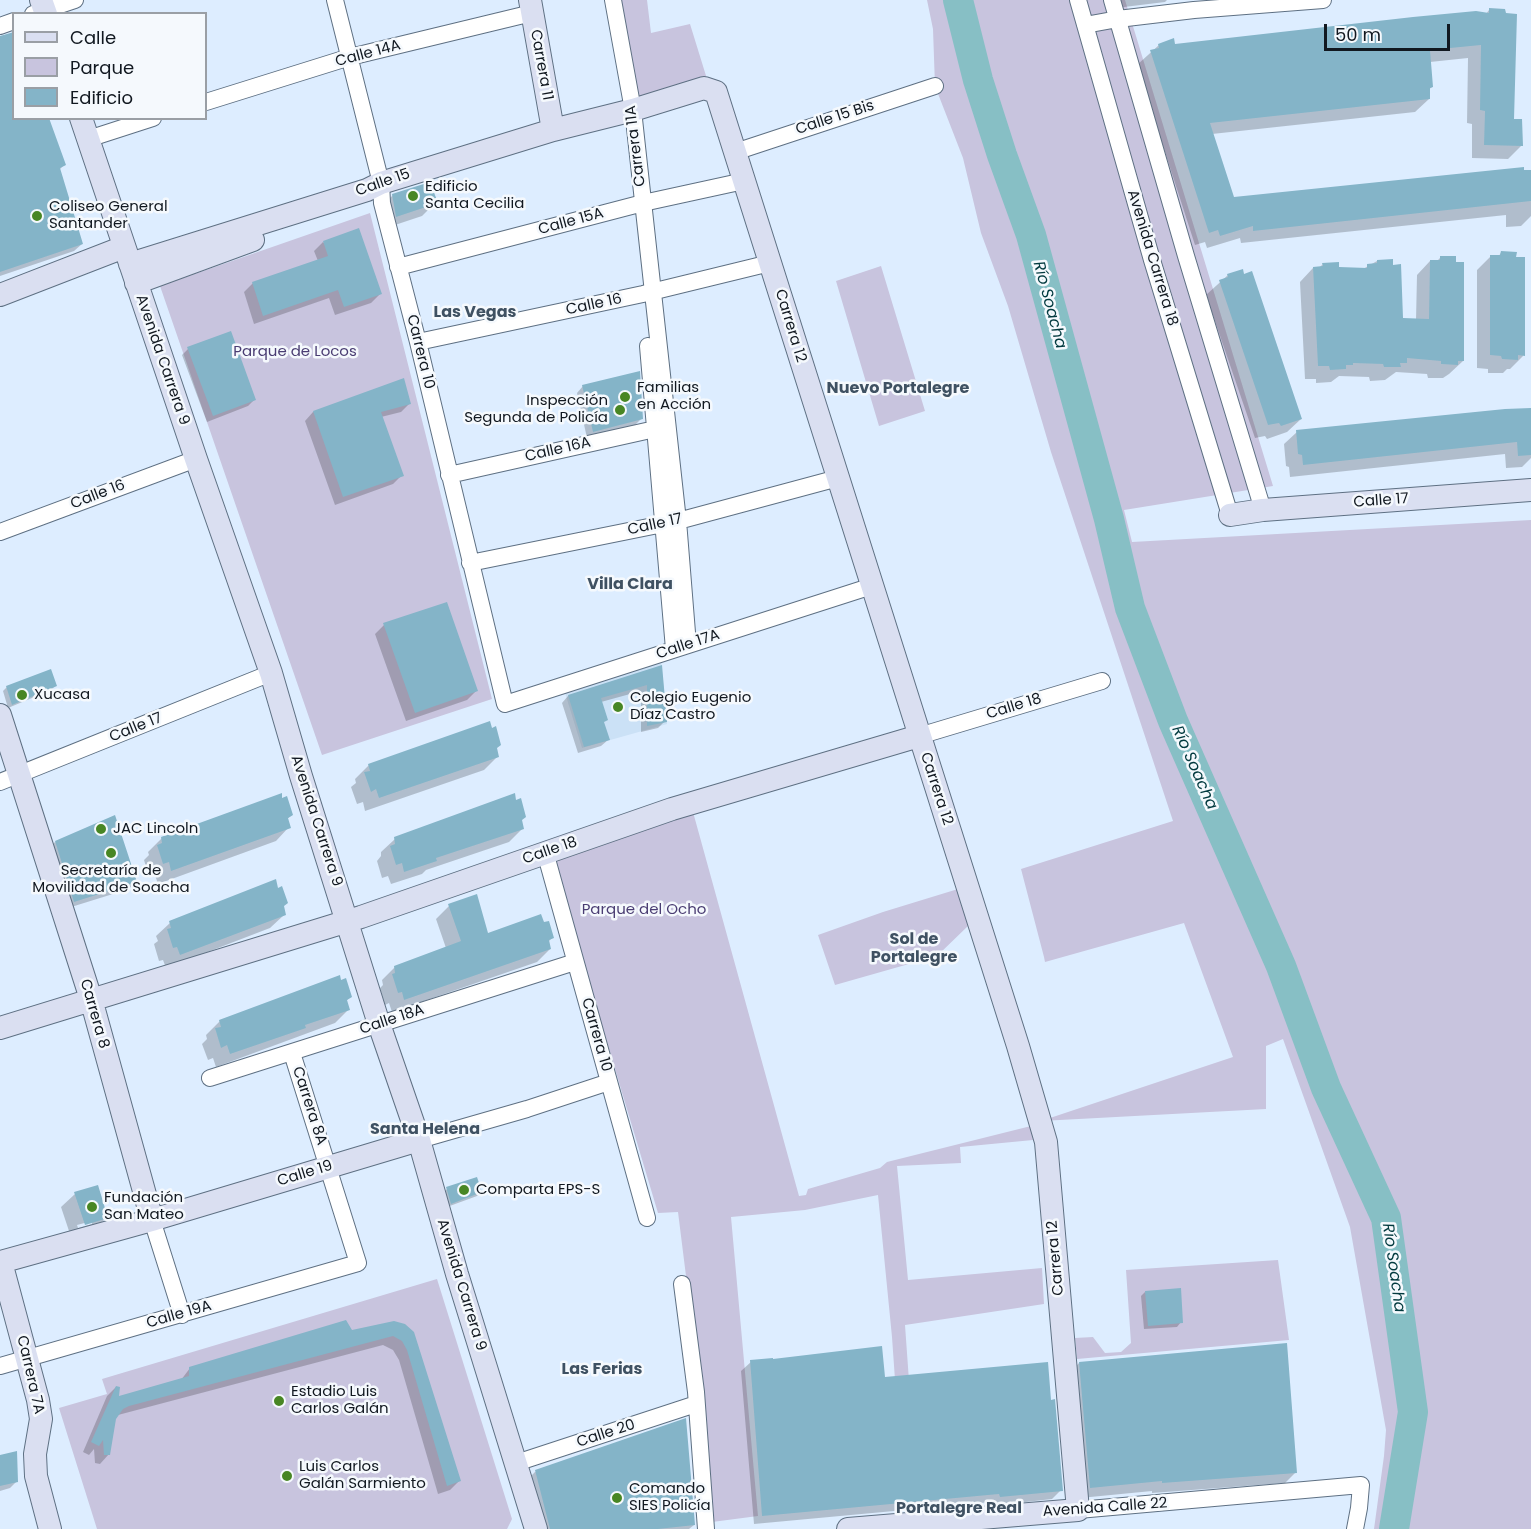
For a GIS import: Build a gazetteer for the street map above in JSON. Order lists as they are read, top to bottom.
{
  "streets": {
    "street": [
      "Calle 14A",
      "Carrera 11",
      "Calle 15 Bis",
      "Carrera 11A",
      "Calle 15",
      "Calle 15A",
      "Avenida Carrera 18",
      "Calle 16",
      "Carrera 12",
      "Carrera 10",
      "Avenida Carrera 9",
      "Calle 16A",
      "Calle 17",
      "Calle 17A",
      "Calle 18",
      "Carrera 8",
      "Calle 18A",
      "Carrera 8A",
      "Calle 19",
      "Calle 19A",
      "Carrera 7A",
      "Calle 20",
      "Avenida Calle 22"
    ]
  },
  "crossings": [
    ["Calle 14A", "Carrera 11"],
    ["Calle 14A", "Carrera 10"],
    ["Carrera 11", "Calle 15"],
    ["Calle 15 Bis", "Carrera 12"],
    ["Carrera 11A", "Calle 15"],
    ["Carrera 11A", "Calle 15A"],
    ["Carrera 11A", "Calle 16"],
    ["Calle 15", "Carrera 12"],
    ["Calle 15", "Carrera 10"],
    ["Calle 15", "Avenida Carrera 9"],
    ["Calle 15A", "Carrera 12"],
    ["Calle 15A", "Carrera 10"],
    ["Avenida Carrera 18", "Calle 17"],
    ["Calle 16", "Carrera 12"],
    ["Calle 16", "Carrera 10"],
    ["Calle 16", "Avenida Carrera 9"],
    ["Carrera 12", "Calle 17"],
    ["Carrera 12", "Calle 17A"],
    ["Carrera 12", "Calle 18"],
    ["Carrera 12", "Avenida Calle 22"],
    ["Carrera 10", "Calle 16A"],
    ["Carrera 10", "Calle 17"],
    ["Carrera 10", "Calle 17A"],
    ["Carrera 10", "Calle 18"],
    ["Carrera 10", "Calle 18A"],
    ["Carrera 10", "Calle 19"],
    ["Avenida Carrera 9", "Calle 17"],
    ["Avenida Carrera 9", "Calle 18"],
    ["Avenida Carrera 9", "Calle 18A"],
    ["Avenida Carrera 9", "Calle 19"],
    ["Avenida Carrera 9", "Calle 20"],
    ["Calle 17", "Carrera 8"],
    ["Calle 18", "Carrera 8"],
    ["Carrera 8", "Calle 19"],
    ["Carrera 8", "Calle 19A"],
    ["Calle 18A", "Carrera 8A"],
    ["Carrera 8A", "Calle 19"],
    ["Carrera 8A", "Calle 19A"],
    ["Calle 19", "Carrera 7A"],
    ["Calle 19A", "Carrera 7A"]
  ],
  "districts": [
    "Las Vegas",
    "Nuevo Portalegre",
    "Villa Clara",
    "Sol de Portalegre",
    "Santa Helena",
    "Las Ferias",
    "Portalegre Real"
  ],
  "water": ["Río Soacha"],
  "parks": ["Parque de Locos", "Parque del Ocho"],
  "places": [
    "Edificio Santa Cecilia",
    "Coliseo General Santander",
    "Familias en Acción",
    "Inspección Segunda de Policía",
    "Xucasa",
    "Colegio Eugenio Díaz Castro",
    "JAC Lincoln",
    "Secretaría de Movilidad de Soacha",
    "Comparta EPS-S",
    "Fundación San Mateo",
    "Estadio Luis Carlos Galán",
    "Luis Carlos Galán Sarmiento",
    "Comando SIES Policía"
  ],
  "legend": ["Calle", "Parque", "Edificio"],
  "scale_bar": "50 m"
}
